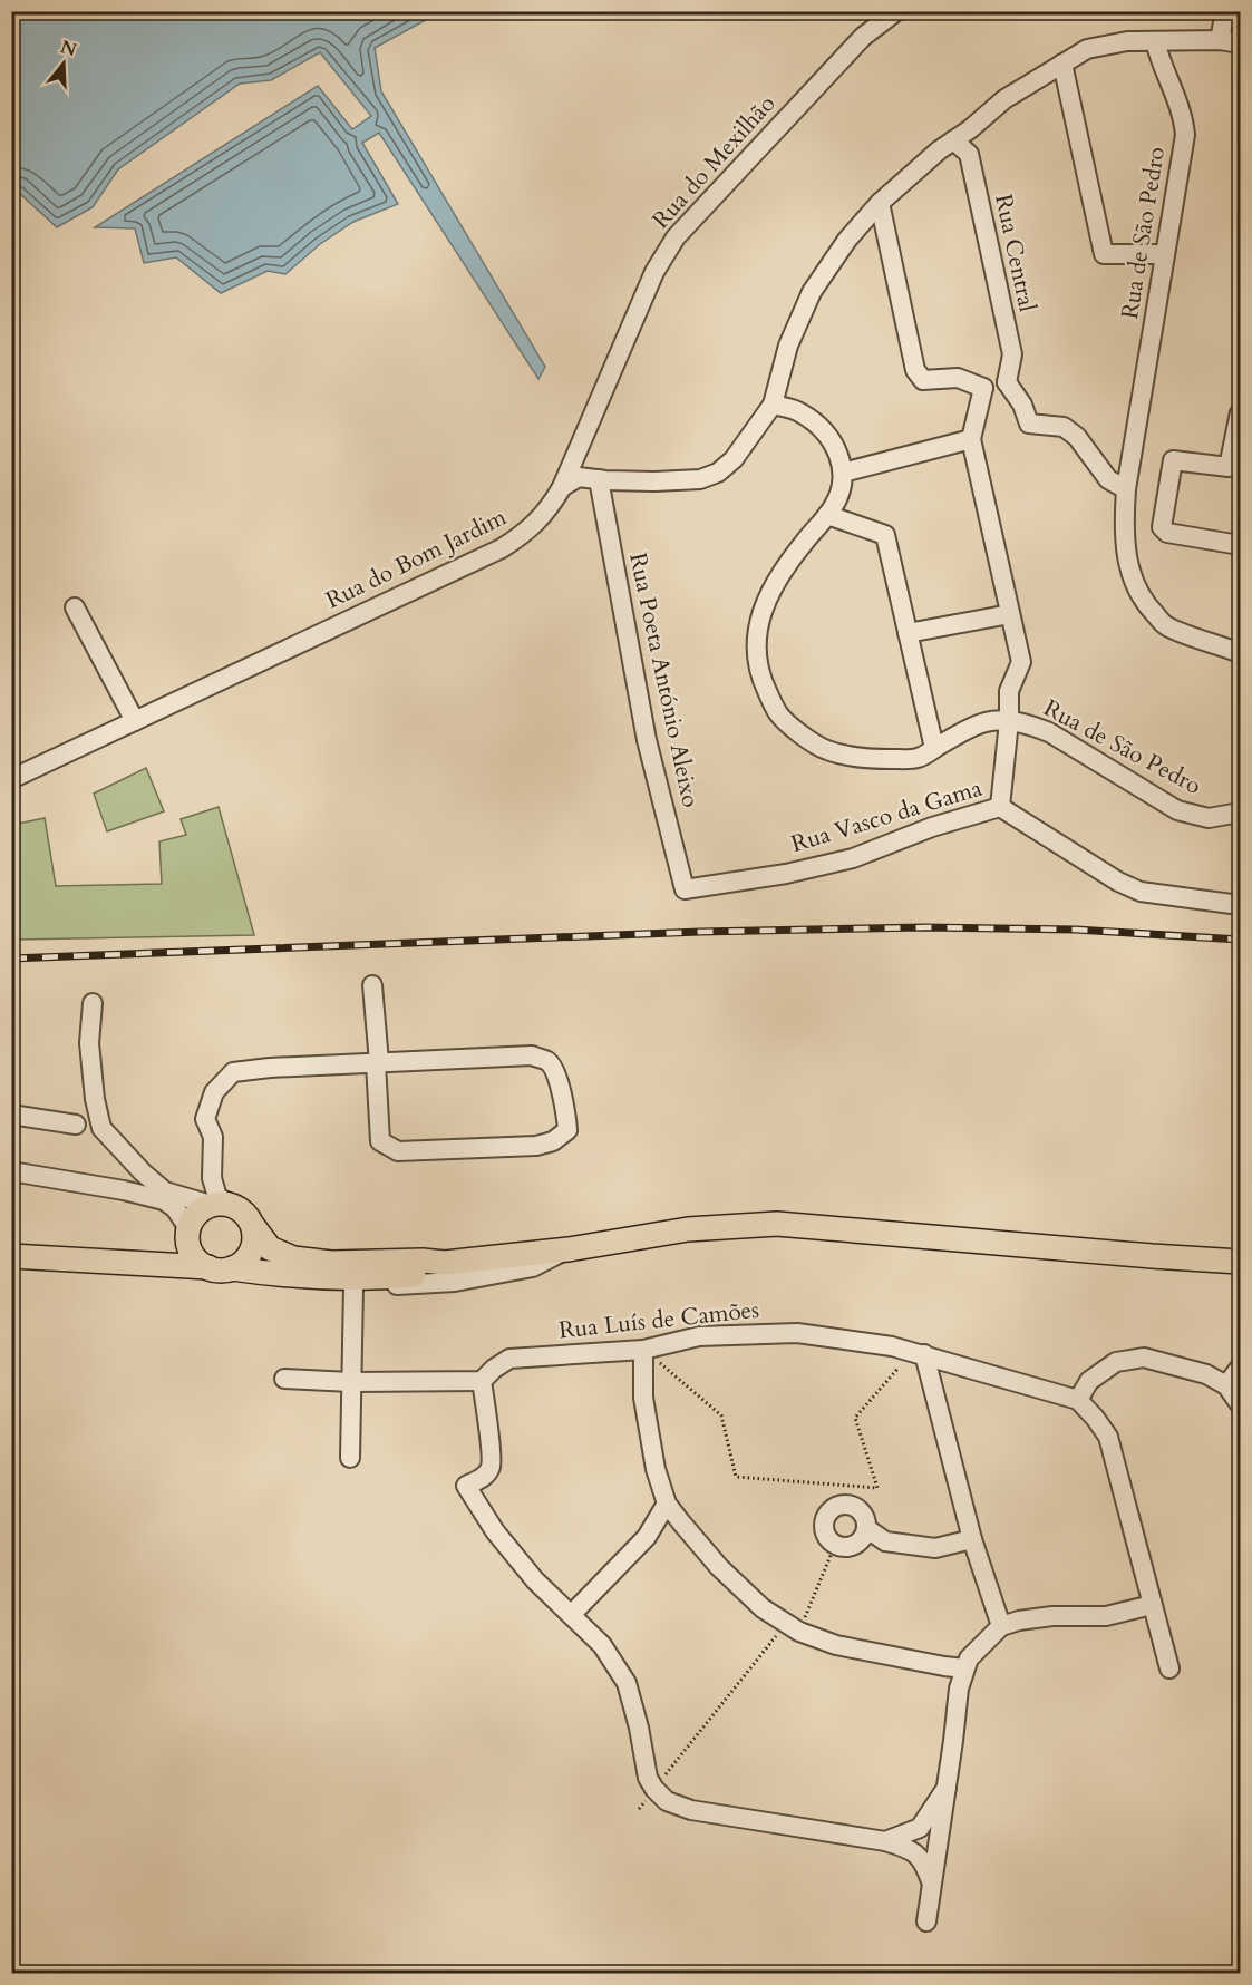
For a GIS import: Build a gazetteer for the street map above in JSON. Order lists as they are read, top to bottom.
{
  "streets": {
    "street": [
      "Rua do Mexilhão",
      "Rua de São Pedro",
      "Rua Central",
      "Rua do Bom Jardim",
      "Rua Poeta António Aleixo",
      "Rua Vasco da Gama",
      "Rua Luís de Camões"
    ]
  },
  "crossings": [
    ["Rua do Mexilhão", "Rua do Bom Jardim"],
    ["Rua Poeta António Aleixo", "Rua Vasco da Gama"]
  ],
  "north": "top"
}
